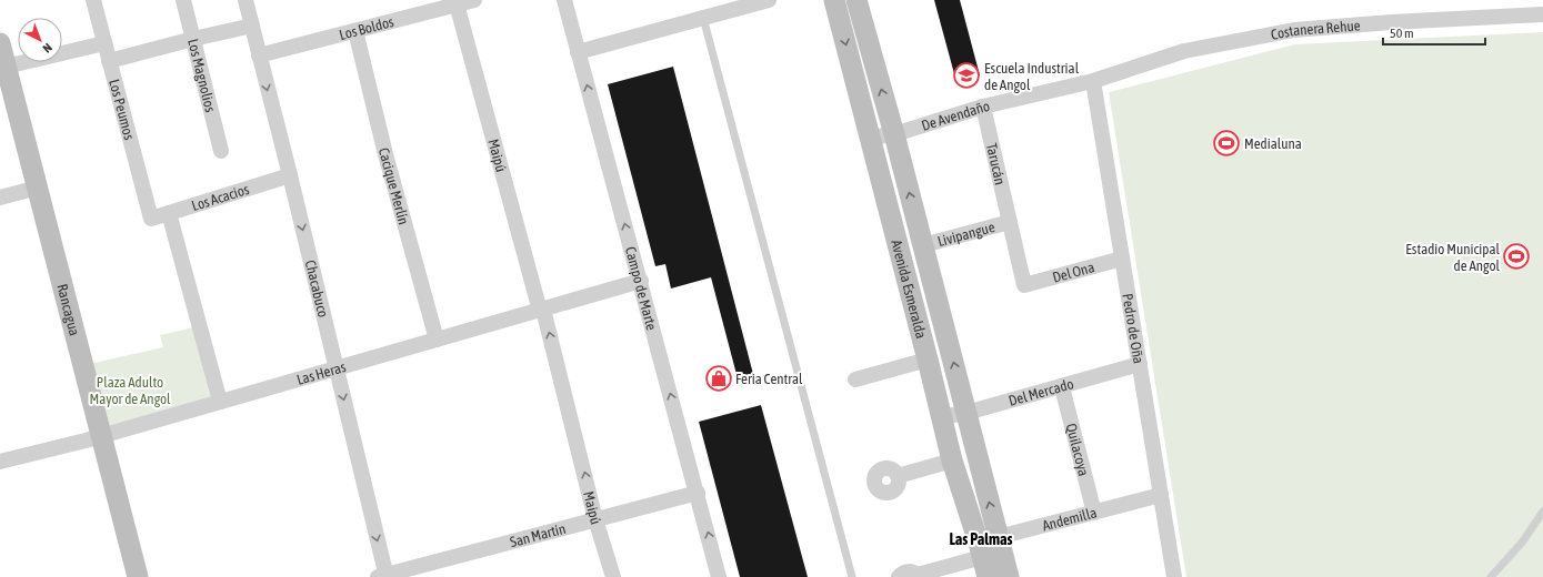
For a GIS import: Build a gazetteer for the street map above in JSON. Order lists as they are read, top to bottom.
{
  "streets": {
    "street": [
      "Los Boldos",
      "Costanera Rehue",
      "Los Magnolios",
      "Los Peumos",
      "De Avendaño",
      "Maipú",
      "Tarucán",
      "Cacique Merlín",
      "Los Acacios",
      "Livipangue",
      "Del Ona",
      "Chacabuco",
      "Campo de Marte",
      "Avenida Esmeralda",
      "Rancagua",
      "Pedro de Oña",
      "Las Heras",
      "Del Mercado",
      "Quilacoya",
      "Andemilla",
      "San Martín"
    ]
  },
  "crossings": [
    ["Los Boldos", "Maipú"],
    ["Los Boldos", "Cacique Merlín"],
    ["Los Boldos", "Chacabuco"],
    ["Costanera Rehue", "De Avendaño"],
    ["Costanera Rehue", "Pedro de Oña"],
    ["Los Peumos", "Los Acacios"],
    ["De Avendaño", "Tarucán"],
    ["De Avendaño", "Avenida Esmeralda"],
    ["De Avendaño", "Pedro de Oña"],
    ["Maipú", "Las Heras"],
    ["Maipú", "San Martín"],
    ["Tarucán", "Livipangue"],
    ["Tarucán", "Del Ona"],
    ["Cacique Merlín", "Las Heras"],
    ["Los Acacios", "Chacabuco"],
    ["Livipangue", "Avenida Esmeralda"],
    ["Del Ona", "Pedro de Oña"],
    ["Chacabuco", "Las Heras"],
    ["Chacabuco", "San Martín"],
    ["Campo de Marte", "Las Heras"],
    ["Campo de Marte", "San Martín"],
    ["Avenida Esmeralda", "Del Mercado"],
    ["Avenida Esmeralda", "Andemilla"],
    ["Rancagua", "Las Heras"],
    ["Pedro de Oña", "Del Mercado"],
    ["Pedro de Oña", "Andemilla"],
    ["Del Mercado", "Quilacoya"],
    ["Quilacoya", "Andemilla"]
  ],
  "one_way": ["Maipú", "Campo de Marte"],
  "districts": ["Las Palmas"],
  "parks": ["Plaza Adulto Mayor de Angol"],
  "places": {
    "school or university": ["Escuela Industrial de Angol"],
    "sports": ["Medialuna", "Estadio Municipal de Angol"],
    "shop": ["Feria Central"]
  },
  "scale_bar": "50 m",
  "north": "bottom right"
}
